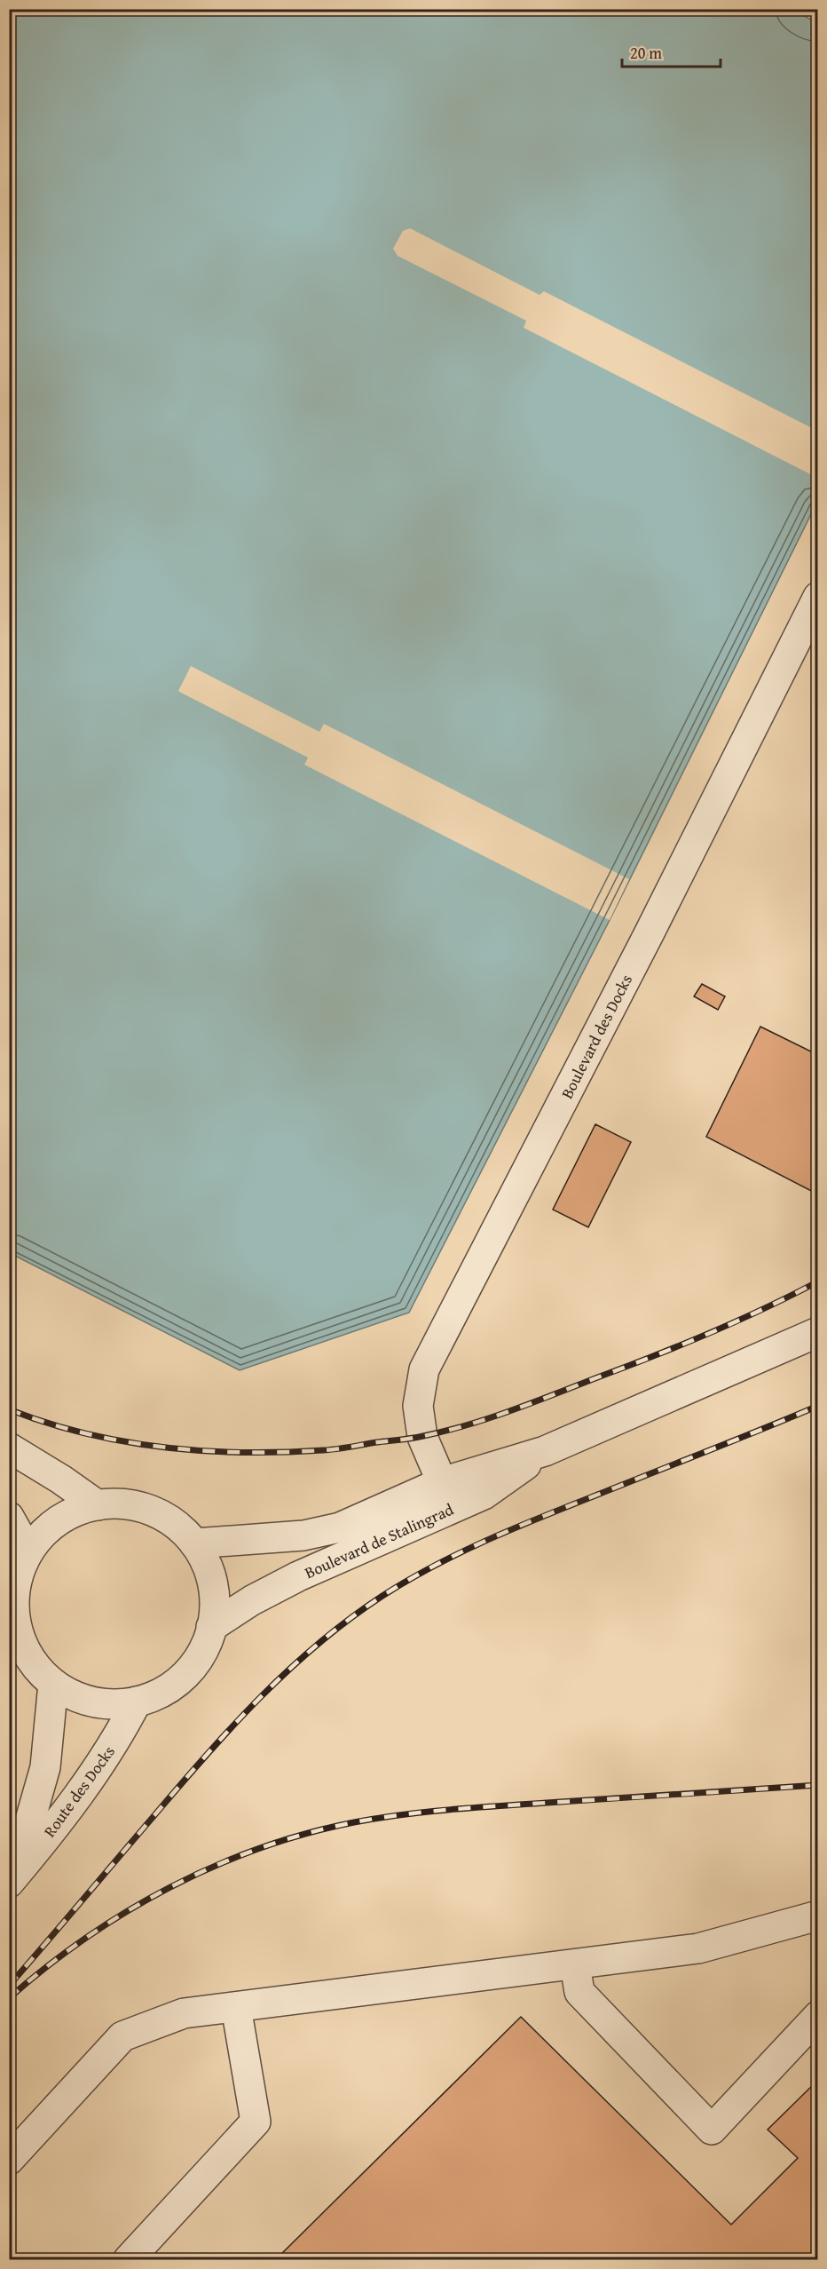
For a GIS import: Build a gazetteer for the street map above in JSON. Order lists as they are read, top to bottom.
{
  "streets": {
    "street": ["Boulevard des Docks", "Boulevard de Stalingrad", "Route des Docks"]
  },
  "crossings": [
    ["Boulevard des Docks", "Boulevard de Stalingrad"]
  ],
  "scale_bar": "20 m"
}
